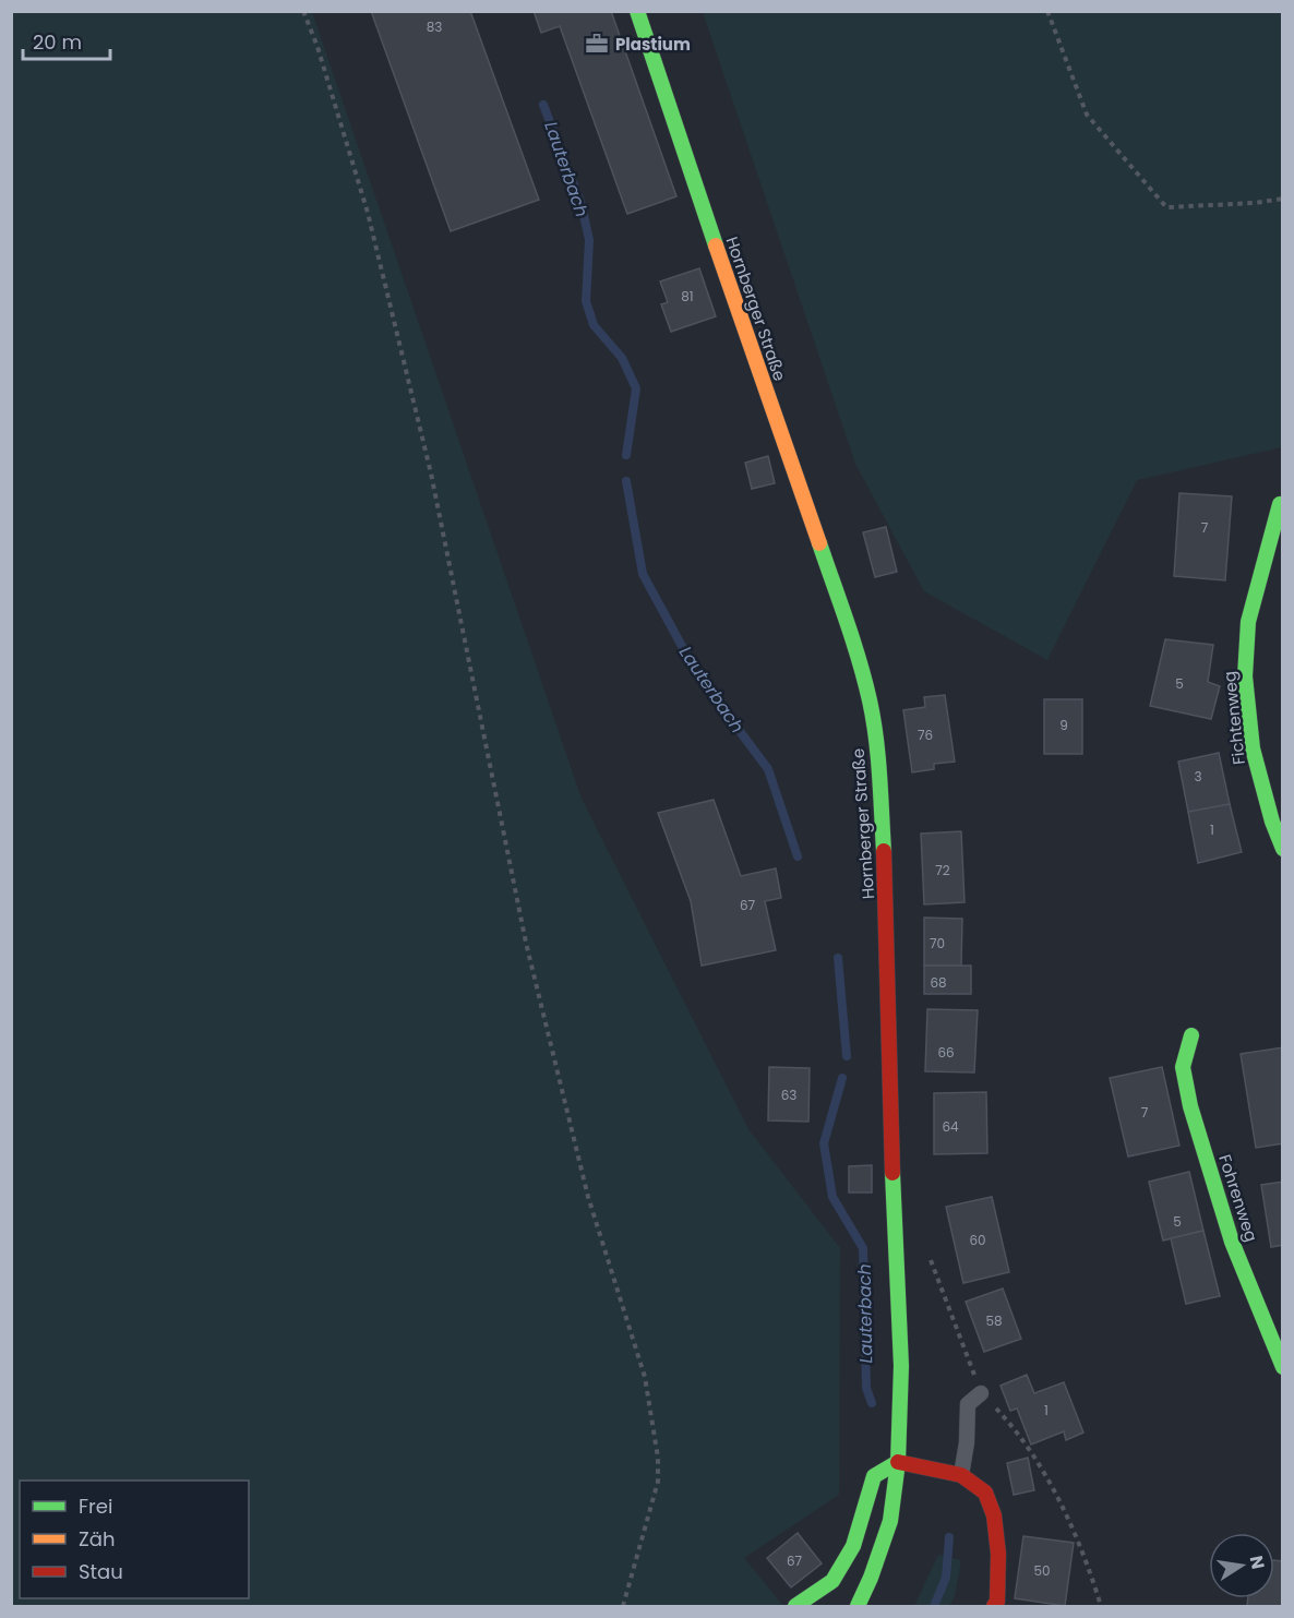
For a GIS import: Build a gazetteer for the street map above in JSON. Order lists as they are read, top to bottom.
{
  "streets": {
    "main road": ["Hornberger Straße", "Fichtenweg", "Fohrenweg"]
  },
  "water": ["Lauterbach"],
  "places": {
    "office": ["Plastium"]
  },
  "house_numbers": [
    "83",
    "81",
    "7",
    "5",
    "9",
    "76",
    "3",
    "1",
    "72",
    "67",
    "70",
    "68",
    "66",
    "63",
    "7",
    "64",
    "5",
    "60",
    "58",
    "1",
    "67",
    "50"
  ],
  "legend": ["Frei", "Zäh", "Stau"],
  "scale_bar": "20 m",
  "north": "right"
}
